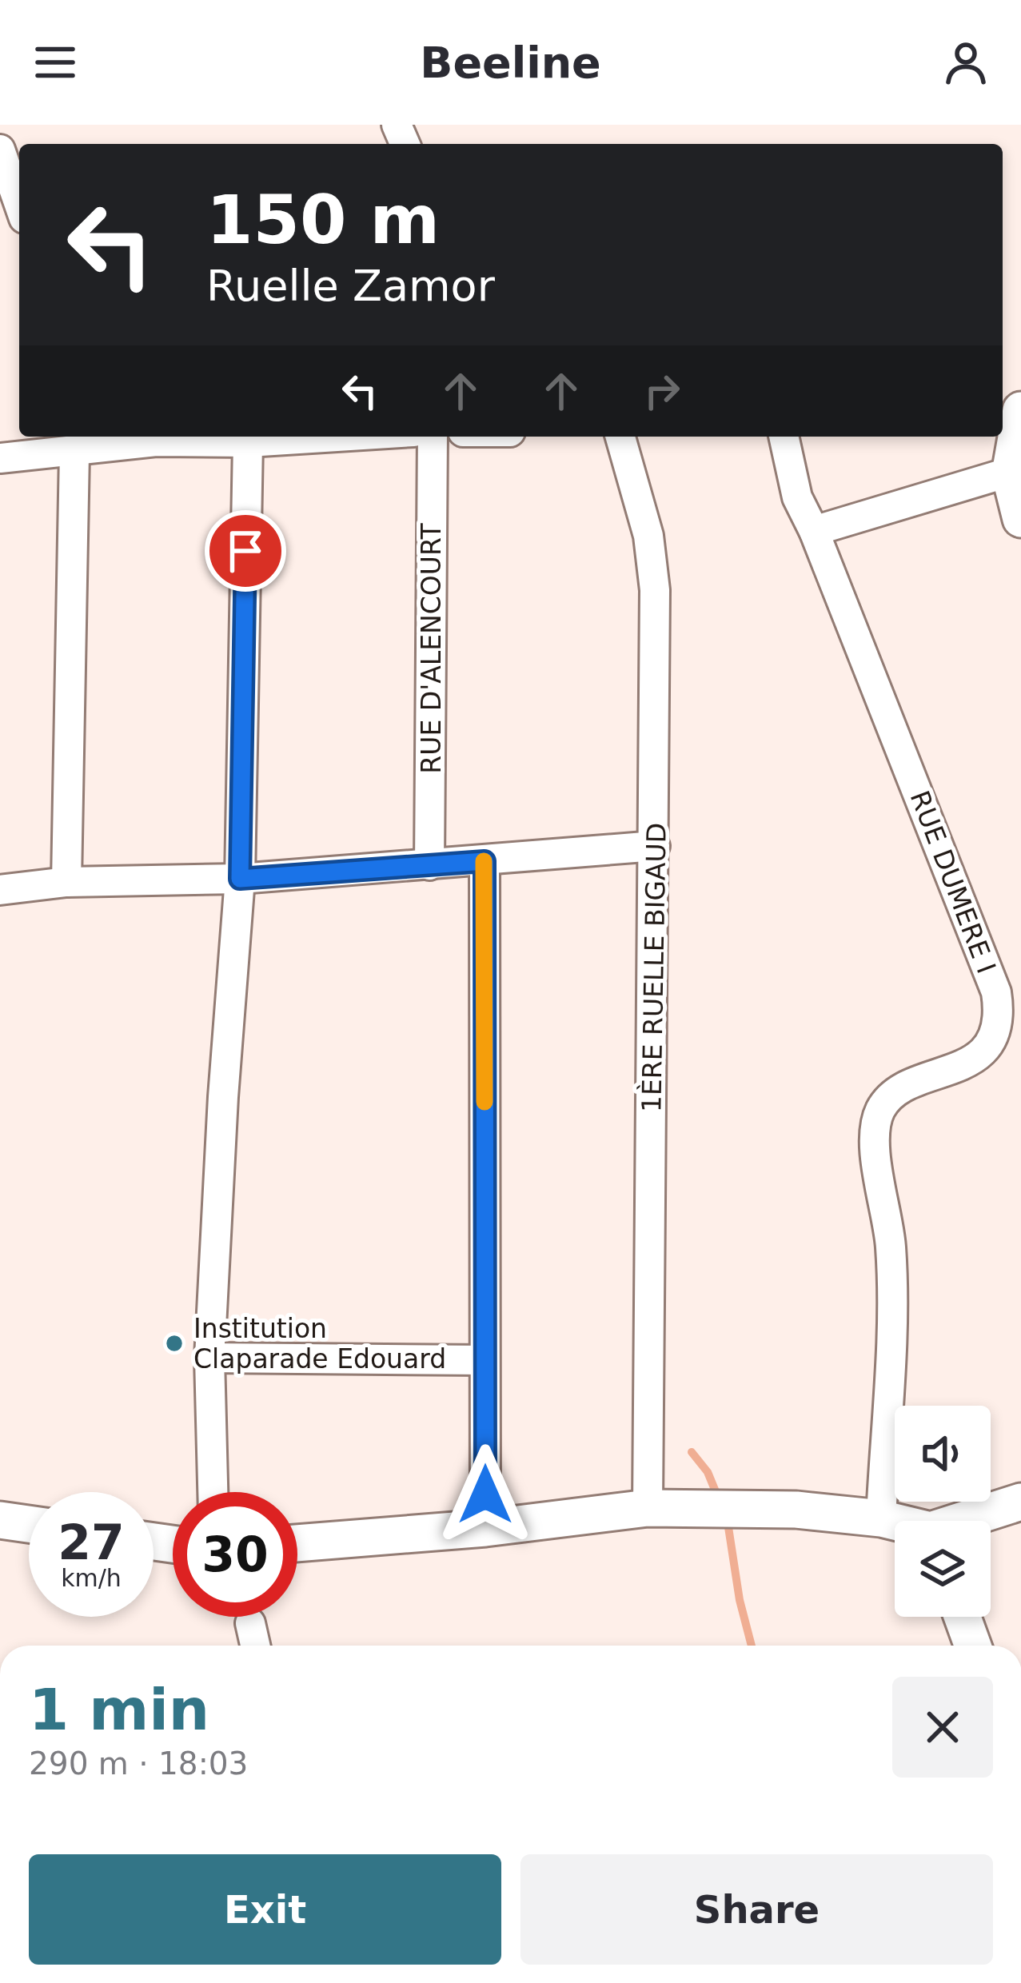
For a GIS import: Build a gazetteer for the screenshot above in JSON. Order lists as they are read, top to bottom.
{
  "streets": {
    "street": ["RUE D'ALENCOURT", "RUE DUMERE I", "1ÈRE RUELLE BIGAUD"]
  },
  "places": ["Institution Claparade Edouard"],
  "page": {
    "header": "Beeline",
    "turn": ["150 m", "Ruelle Zamor"],
    "speed": "27 km/h",
    "limit": "30",
    "heading": ["1 min", "290 m · 18:03"],
    "buttons": ["Exit", "Share"]
  }
}
